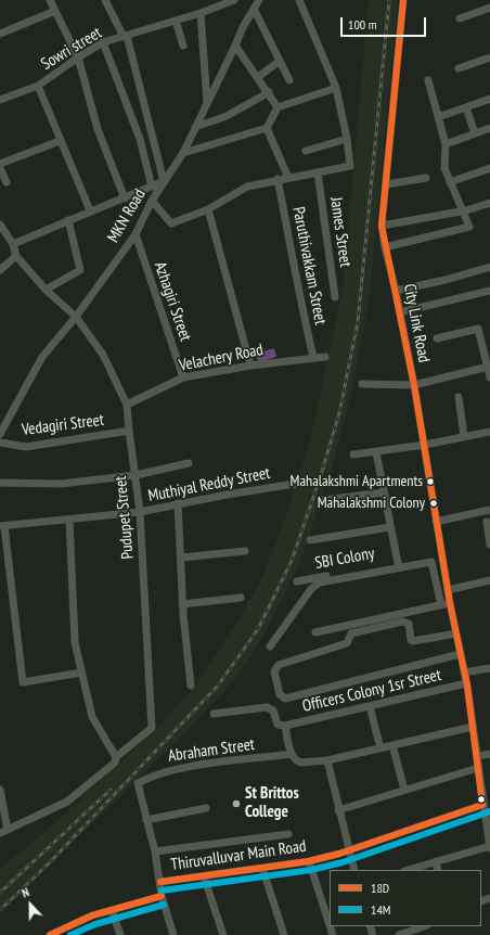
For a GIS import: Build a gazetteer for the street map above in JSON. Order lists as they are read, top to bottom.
{
  "streets": {
    "street": [
      "Sowri street",
      "MKN Road",
      "James Street",
      "Paruthivakkam Street",
      "Azhagiri Street",
      "City Link Road",
      "Velachery Road",
      "Vedagiri Street",
      "Muthiyal Reddy Street",
      "Pudupet Street",
      "SBI Colony",
      "Officers Colony 1sr Street",
      "Abraham Street",
      "Thiruvalluvar Main Road"
    ]
  },
  "crossings": [
    ["MKN Road", "Azhagiri Street"],
    ["MKN Road", "Pudupet Street"],
    ["Paruthivakkam Street", "Velachery Road"],
    ["Azhagiri Street", "Velachery Road"],
    ["City Link Road", "SBI Colony"],
    ["City Link Road", "Officers Colony 1sr Street"],
    ["City Link Road", "Thiruvalluvar Main Road"],
    ["Velachery Road", "Pudupet Street"],
    ["Vedagiri Street", "Pudupet Street"],
    ["Muthiyal Reddy Street", "Pudupet Street"]
  ],
  "places": ["Mahalakshmi Apartments", "Mahalakshmi Colony", "St Brittos College"],
  "lines": ["transit line 18D", "transit line 14M"],
  "legend": ["18D", "14M"],
  "scale_bar": "100 m",
  "north": "top"
}
